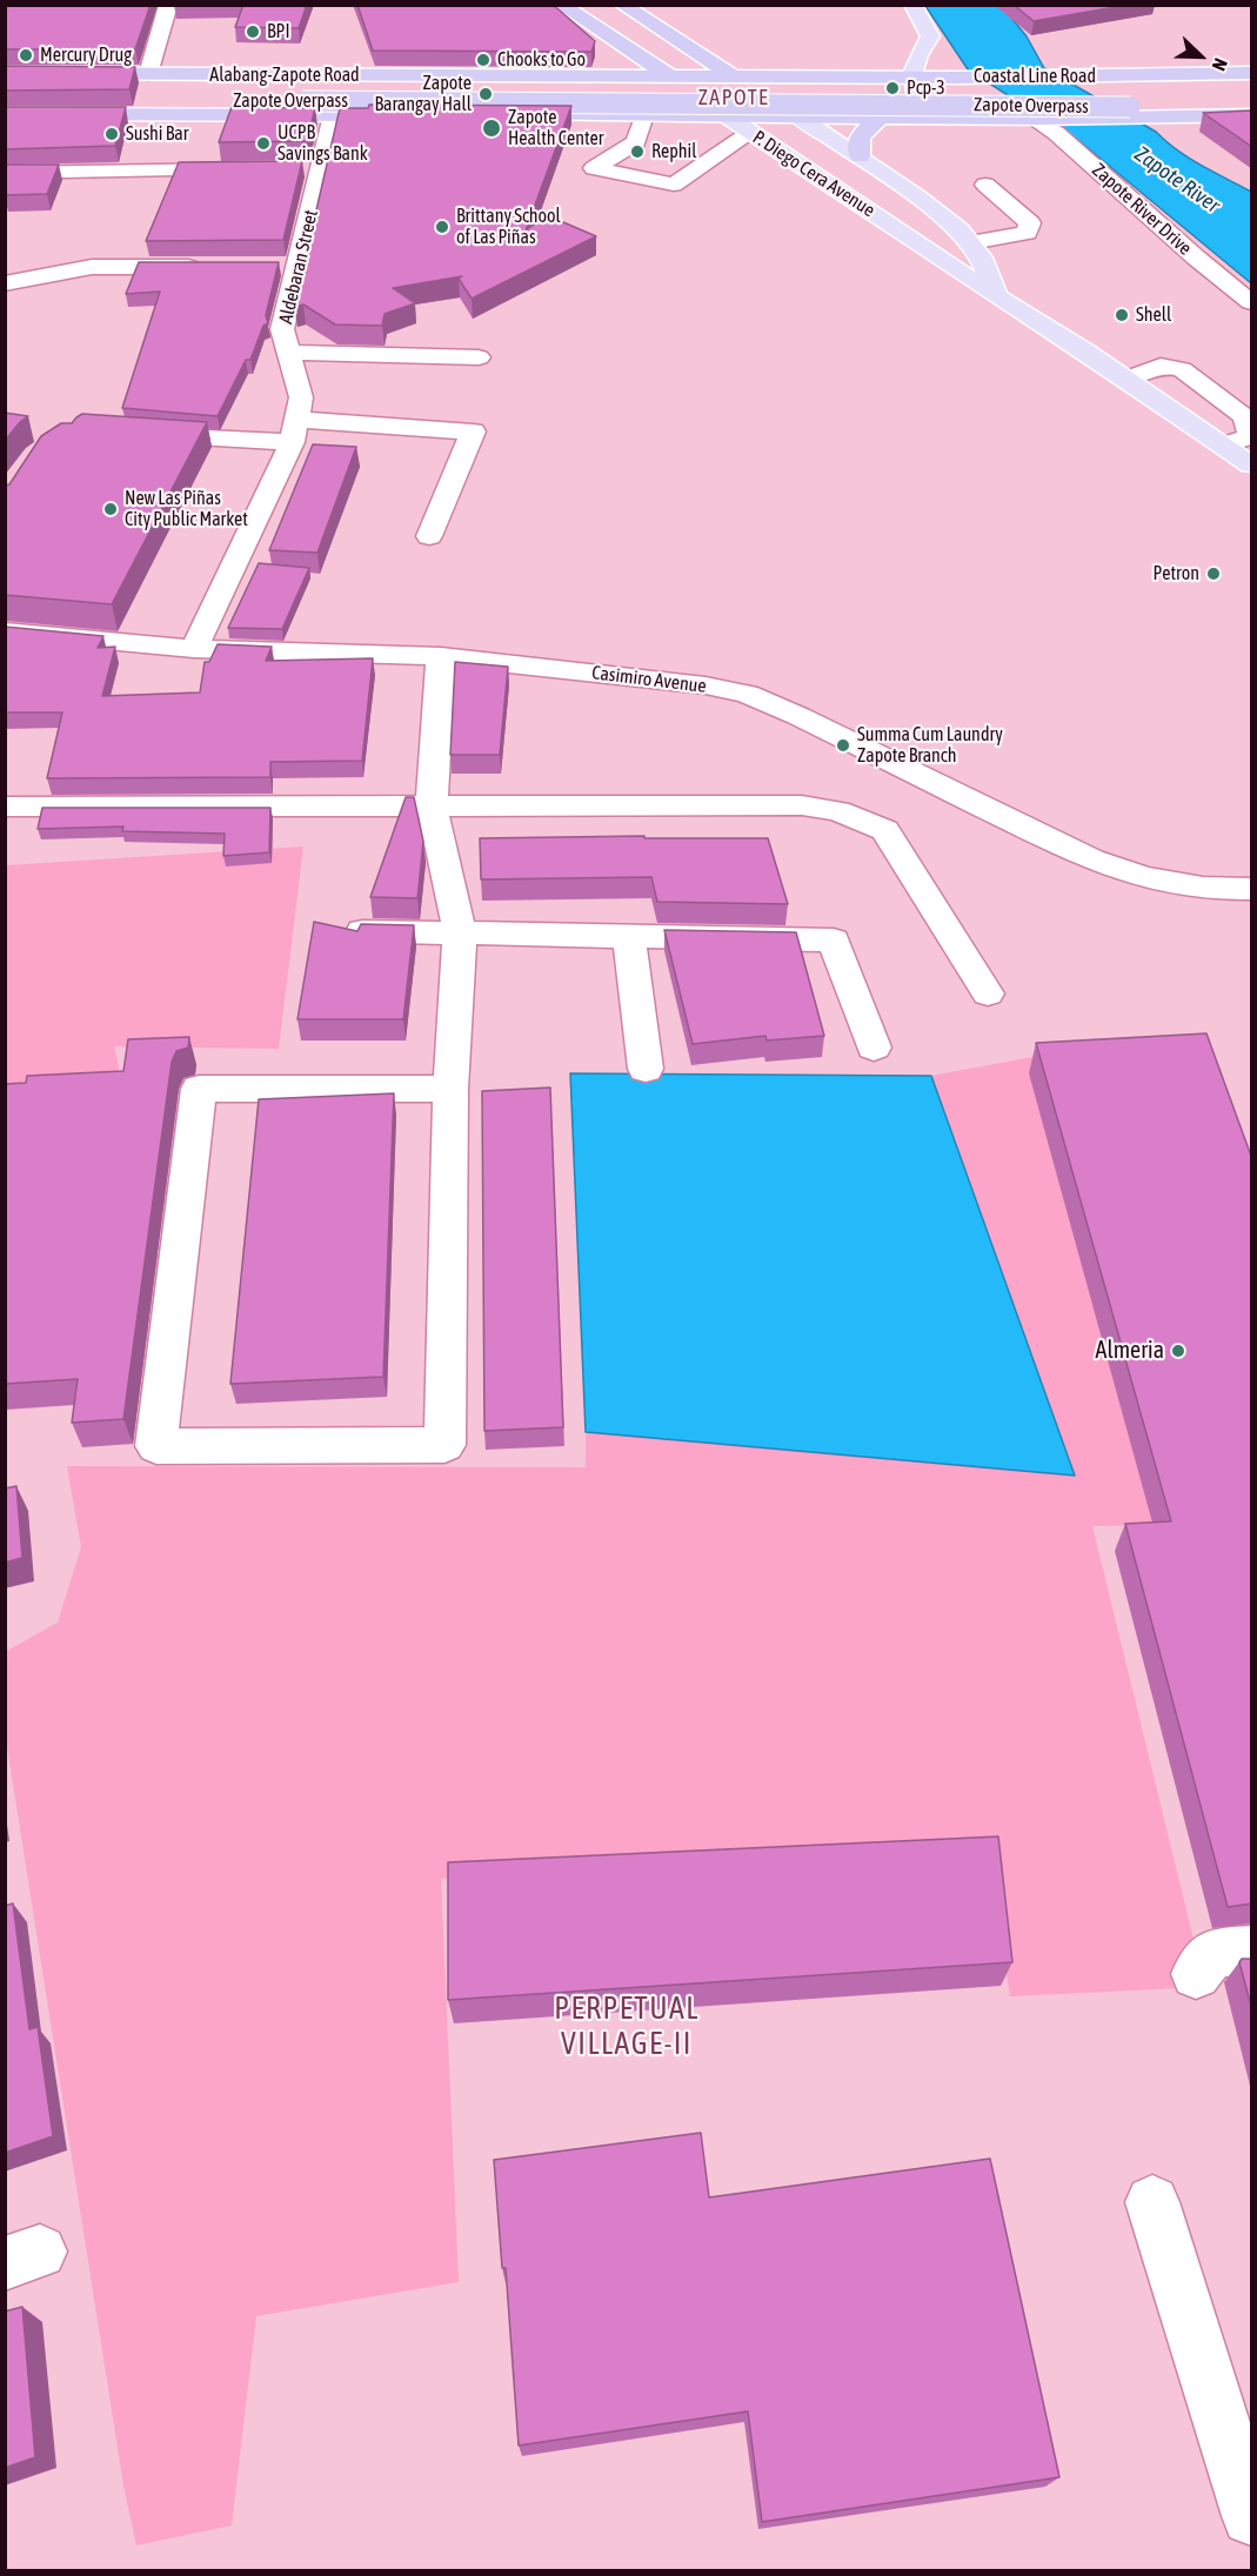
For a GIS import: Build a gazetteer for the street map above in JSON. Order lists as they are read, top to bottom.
{
  "streets": {
    "highway": [
      "Alabang-Zapote Road",
      "Coastal Line Road",
      "Zapote Overpass",
      "P. Diego Cera Avenue"
    ],
    "street": ["Zapote River Drive", "Aldebaran Street", "Casimiro Avenue"]
  },
  "crossings": [
    ["Alabang-Zapote Road", "Coastal Line Road"],
    ["Alabang-Zapote Road", "P. Diego Cera Avenue"],
    ["Alabang-Zapote Road", "Aldebaran Street"],
    ["Coastal Line Road", "P. Diego Cera Avenue"],
    ["Coastal Line Road", "Zapote River Drive"],
    ["Aldebaran Street", "Casimiro Avenue"]
  ],
  "districts": ["ZAPOTE", "PERPETUAL VILLAGE-II"],
  "water": ["Zapote River"],
  "places": [
    "BPI",
    "Mercury Drug",
    "Chooks to Go",
    "Pcp-3",
    "Zapote Barangay Hall",
    "Zapote Health Center",
    "Sushi Bar",
    "UCPB Savings Bank",
    "Rephil",
    "Brittany School of Las Piñas",
    "Shell",
    "New Las Piñas City Public Market",
    "Petron",
    "Summa Cum Laundry Zapote Branch",
    "Almeria"
  ],
  "north": "bottom right"
}
